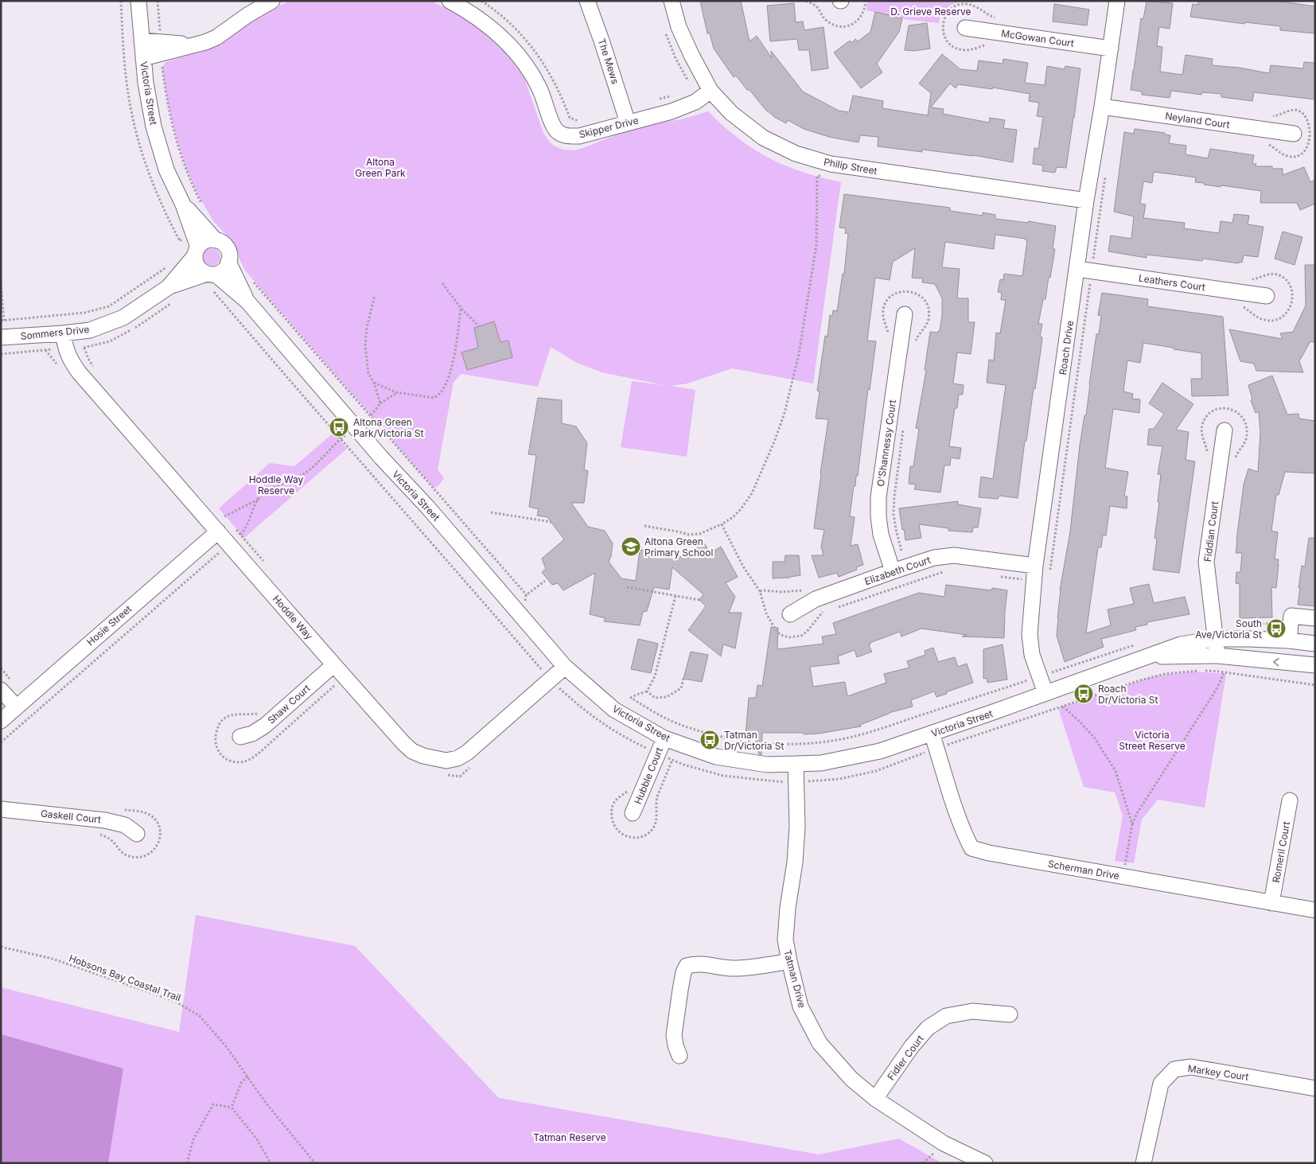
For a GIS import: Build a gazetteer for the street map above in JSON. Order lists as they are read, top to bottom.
{
  "streets": {
    "street": [
      "McGowan Court",
      "The Mews",
      "Victoria Street",
      "Neyland Court",
      "Skipper Drive",
      "Philip Street",
      "Leathers Court",
      "Sommers Drive",
      "Roach Drive",
      "O'Shannessy Court",
      "Fiddian Court",
      "Elizabeth Court",
      "Hoddle Way",
      "Hosie Street",
      "Shaw Court",
      "Hubble Court",
      "Gaskell Court",
      "Romeril Court",
      "Scherman Drive",
      "Tatman Drive",
      "Fidler Court",
      "Markey Court"
    ],
    "path": ["Hobsons Bay Coastal Trail"]
  },
  "crossings": [
    ["McGowan Court", "Roach Drive"],
    ["The Mews", "Skipper Drive"],
    ["Victoria Street", "Sommers Drive"],
    ["Victoria Street", "Roach Drive"],
    ["Victoria Street", "Fiddian Court"],
    ["Victoria Street", "Hoddle Way"],
    ["Victoria Street", "Hubble Court"],
    ["Victoria Street", "Scherman Drive"],
    ["Victoria Street", "Tatman Drive"],
    ["Neyland Court", "Roach Drive"],
    ["Skipper Drive", "Philip Street"],
    ["Philip Street", "Roach Drive"],
    ["Leathers Court", "Roach Drive"],
    ["Sommers Drive", "Hoddle Way"],
    ["Roach Drive", "Elizabeth Court"],
    ["O'Shannessy Court", "Elizabeth Court"],
    ["Hoddle Way", "Hosie Street"],
    ["Hoddle Way", "Shaw Court"],
    ["Romeril Court", "Scherman Drive"],
    ["Tatman Drive", "Fidler Court"]
  ],
  "parks": [
    "D. Grieve Reserve",
    "Altona Green Park",
    "Hoddle Way Reserve",
    "Victoria Street Reserve",
    "Tatman Reserve"
  ],
  "places": {
    "bus stop": [
      "Altona Green Park/Victoria St",
      "South Ave/Victoria St",
      "Roach Dr/Victoria St",
      "Tatman Dr/Victoria St"
    ],
    "school or university": ["Altona Green Primary School"]
  }
}
